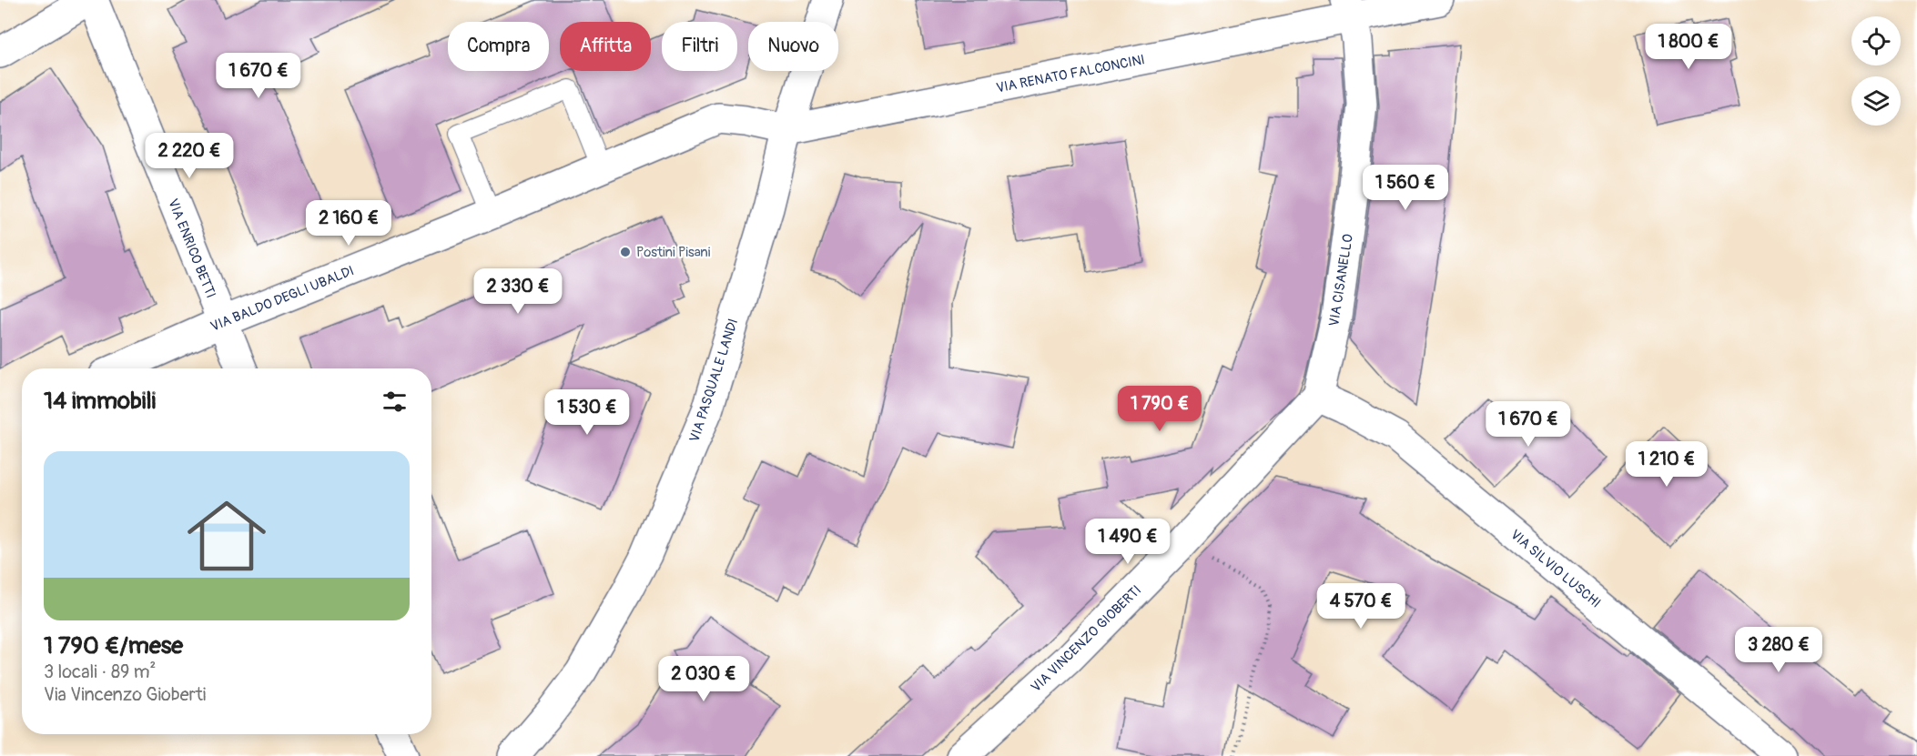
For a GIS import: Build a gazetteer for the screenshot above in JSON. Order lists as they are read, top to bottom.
{
  "streets": {
    "street": [
      "VIA RENATO FALCONCINI",
      "VIA ENRICO BETTI",
      "VIA CISANELLO",
      "VIA BALDO DEGLI UBALDI",
      "VIA PASQUALE LANDI",
      "VIA SILVIO LUSCHI",
      "VIA VINCENZO GIOBERTI"
    ]
  },
  "crossings": [
    ["VIA RENATO FALCONCINI", "VIA CISANELLO"],
    ["VIA RENATO FALCONCINI", "VIA BALDO DEGLI UBALDI"],
    ["VIA RENATO FALCONCINI", "VIA PASQUALE LANDI"],
    ["VIA ENRICO BETTI", "VIA BALDO DEGLI UBALDI"],
    ["VIA CISANELLO", "VIA SILVIO LUSCHI"],
    ["VIA CISANELLO", "VIA VINCENZO GIOBERTI"],
    ["VIA BALDO DEGLI UBALDI", "VIA PASQUALE LANDI"],
    ["VIA SILVIO LUSCHI", "VIA VINCENZO GIOBERTI"]
  ],
  "places": ["Postini Pisani"],
  "page": {
    "chip": [
      "Compra",
      "Affitta",
      "Filtri",
      "Nuovo"
    ],
    "price": [
      "1 800 €",
      "1 670 €",
      "2 220 €",
      "1 560 €",
      "2 160 €",
      "2 330 €",
      "1 790 €",
      "1 530 €",
      "1 670 €",
      "1 210 €",
      "1 490 €",
      "4 570 €",
      "3 280 €",
      "2 030 €"
    ],
    "heading": "14 immobili",
    "list": [
      {
        "name": "1 790 €/mese",
        "note": "3 locali · 89 m² · Via Vincenzo Gioberti"
      }
    ]
  }
}
